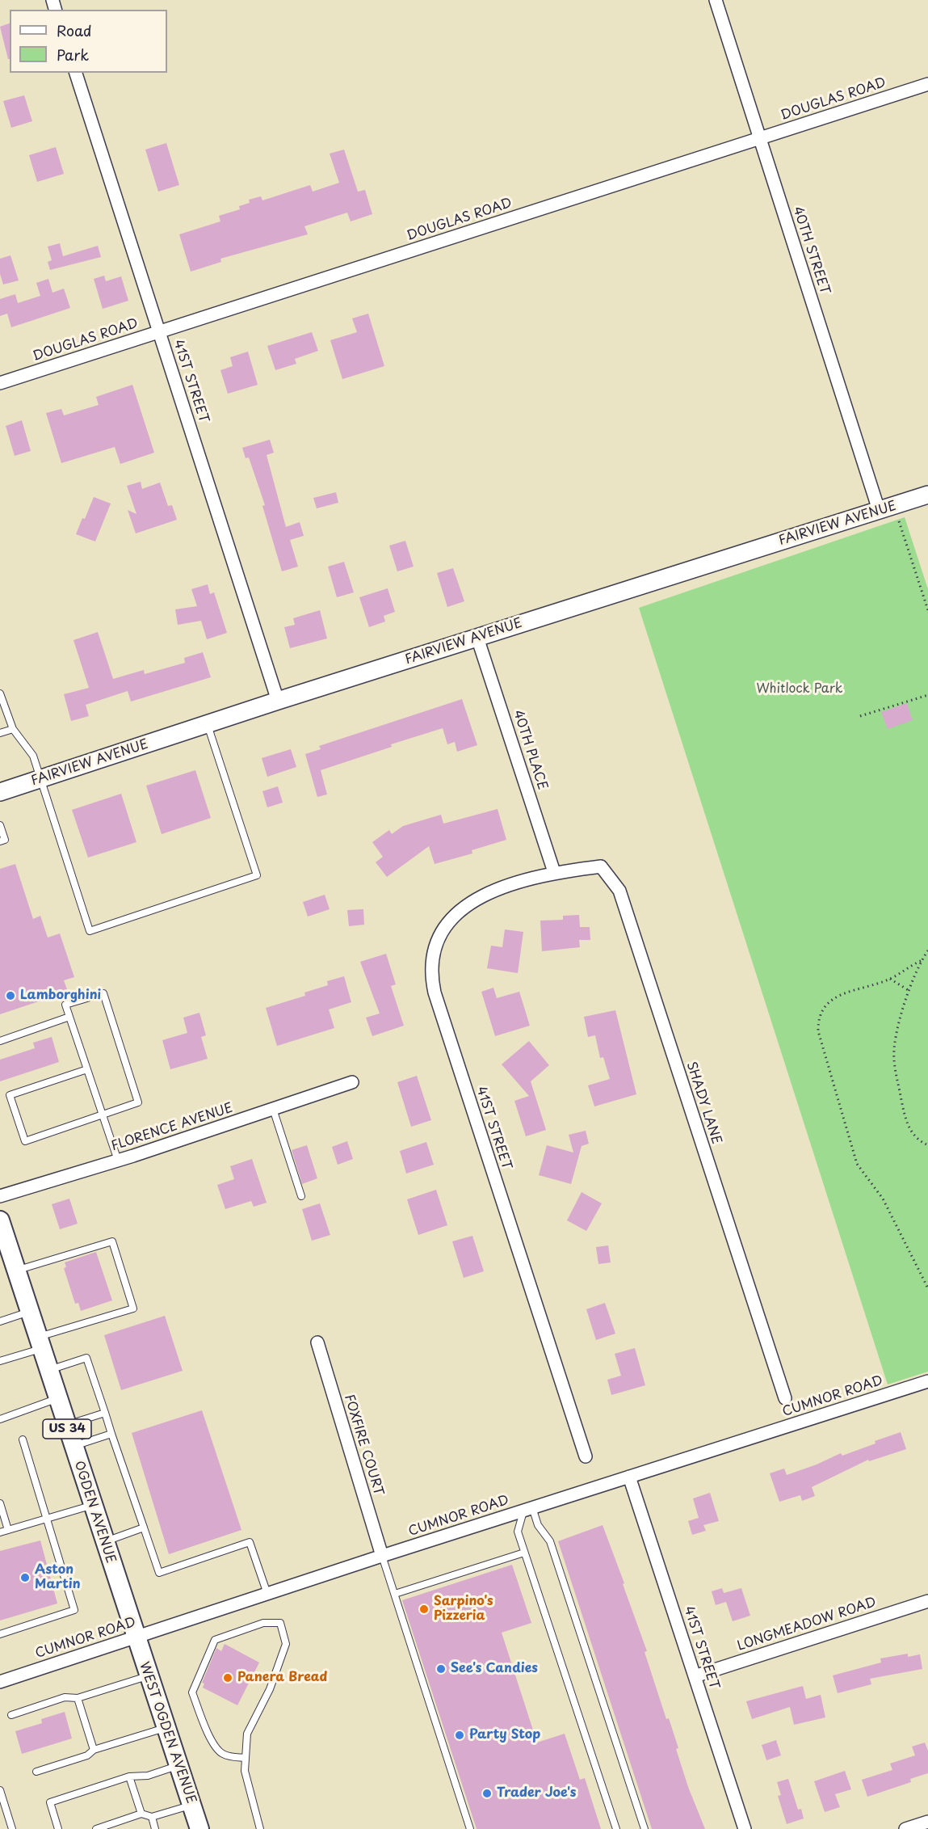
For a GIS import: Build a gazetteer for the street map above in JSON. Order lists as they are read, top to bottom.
{
  "streets": {
    "main road": ["US 34", "OGDEN AVENUE", "WEST OGDEN AVENUE"],
    "street": [
      "DOUGLAS ROAD",
      "40TH STREET",
      "41ST STREET",
      "FAIRVIEW AVENUE",
      "40TH PLACE",
      "SHADY LANE",
      "FLORENCE AVENUE",
      "CUMNOR ROAD",
      "FOXFIRE COURT",
      "LONGMEADOW ROAD"
    ]
  },
  "crossings": [
    ["DOUGLAS ROAD", "40TH STREET"],
    ["DOUGLAS ROAD", "41ST STREET"],
    ["40TH STREET", "FAIRVIEW AVENUE"],
    ["41ST STREET", "FAIRVIEW AVENUE"],
    ["41ST STREET", "40TH PLACE"],
    ["41ST STREET", "SHADY LANE"],
    ["41ST STREET", "CUMNOR ROAD"],
    ["41ST STREET", "LONGMEADOW ROAD"],
    ["FAIRVIEW AVENUE", "40TH PLACE"],
    ["40TH PLACE", "SHADY LANE"],
    ["CUMNOR ROAD", "FOXFIRE COURT"],
    ["CUMNOR ROAD", "OGDEN AVENUE"],
    ["CUMNOR ROAD", "WEST OGDEN AVENUE"],
    ["OGDEN AVENUE", "WEST OGDEN AVENUE"]
  ],
  "parks": ["Whitlock Park"],
  "places": [
    "Lamborghini",
    "Aston Martin",
    "Sarpino's Pizzeria",
    "See's Candies",
    "Panera Bread",
    "Party Stop",
    "Trader Joe's"
  ],
  "legend": ["Road", "Park"]
}
